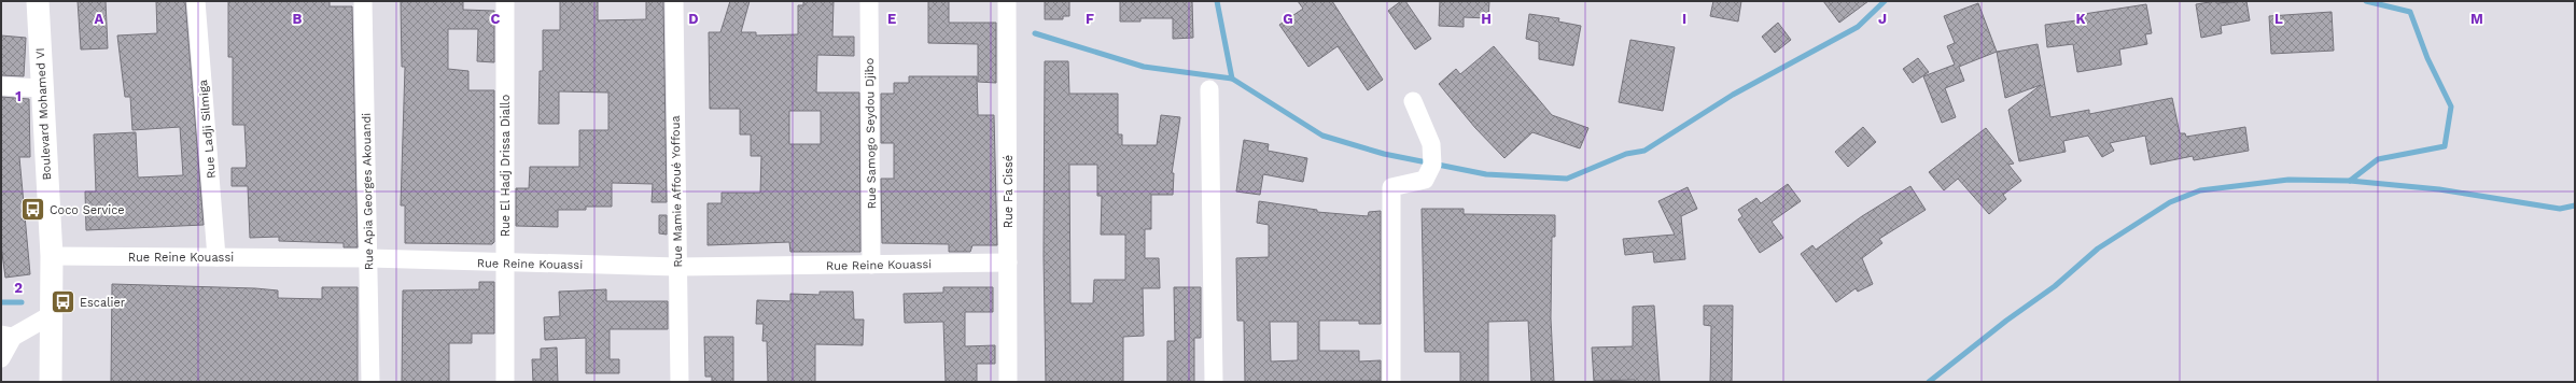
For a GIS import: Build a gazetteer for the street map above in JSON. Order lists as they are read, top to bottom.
{
  "streets": {
    "main road": ["Boulevard Mohamed VI"],
    "street": [
      "Rue Ladji Silmiga",
      "Rue Samogo Seydou Djibo",
      "Rue El Hadj Drissa Diallo",
      "Rue Apia Georges Akouandi",
      "Rue Mamie Affoué Yoffoua",
      "Rue Fa Cissé",
      "Rue Reine Kouassi"
    ]
  },
  "crossings": [
    ["Boulevard Mohamed VI", "Rue Reine Kouassi"],
    ["Rue Ladji Silmiga", "Rue Reine Kouassi"],
    ["Rue Samogo Seydou Djibo", "Rue Reine Kouassi"],
    ["Rue El Hadj Drissa Diallo", "Rue Reine Kouassi"],
    ["Rue Apia Georges Akouandi", "Rue Reine Kouassi"],
    ["Rue Mamie Affoué Yoffoua", "Rue Reine Kouassi"],
    ["Rue Fa Cissé", "Rue Reine Kouassi"]
  ],
  "places": {
    "bus stop": ["Coco Service", "Escalier"]
  },
  "grid": {
    "columns": [
      "A",
      "B",
      "C",
      "D",
      "E",
      "F",
      "G",
      "H",
      "I",
      "J",
      "K",
      "L",
      "M"
    ],
    "rows": ["1", "2"]
  }
}
